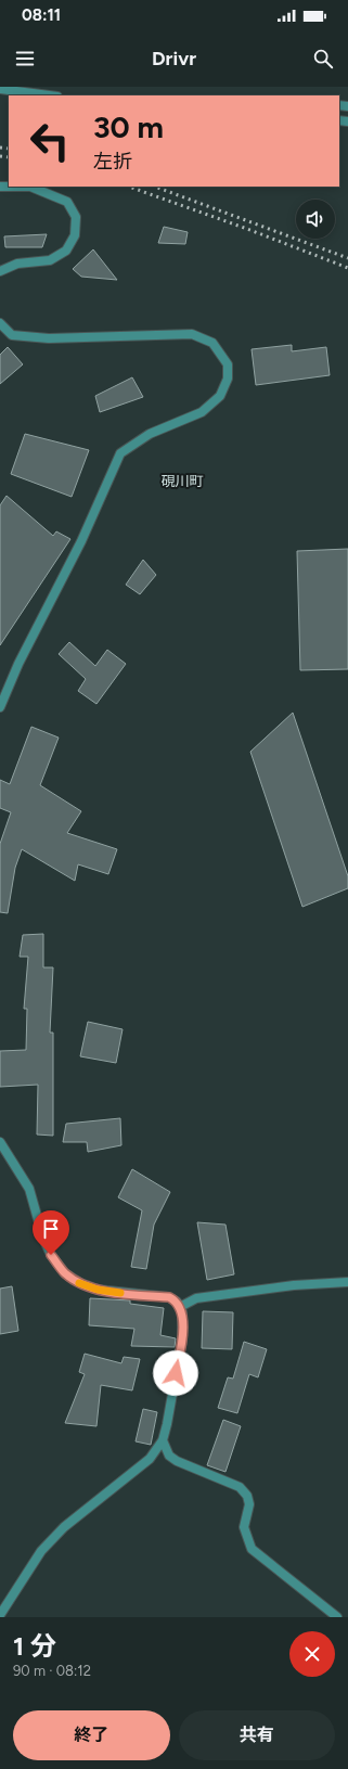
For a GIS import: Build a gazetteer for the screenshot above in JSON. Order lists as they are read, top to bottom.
{
  "districts": ["硯川町"],
  "page": {
    "status": "08:11",
    "header": "Drivr",
    "turn": ["30 m", "左折"],
    "heading": ["1 分", "90 m · 08:12"],
    "buttons": ["終了", "共有"]
  }
}
